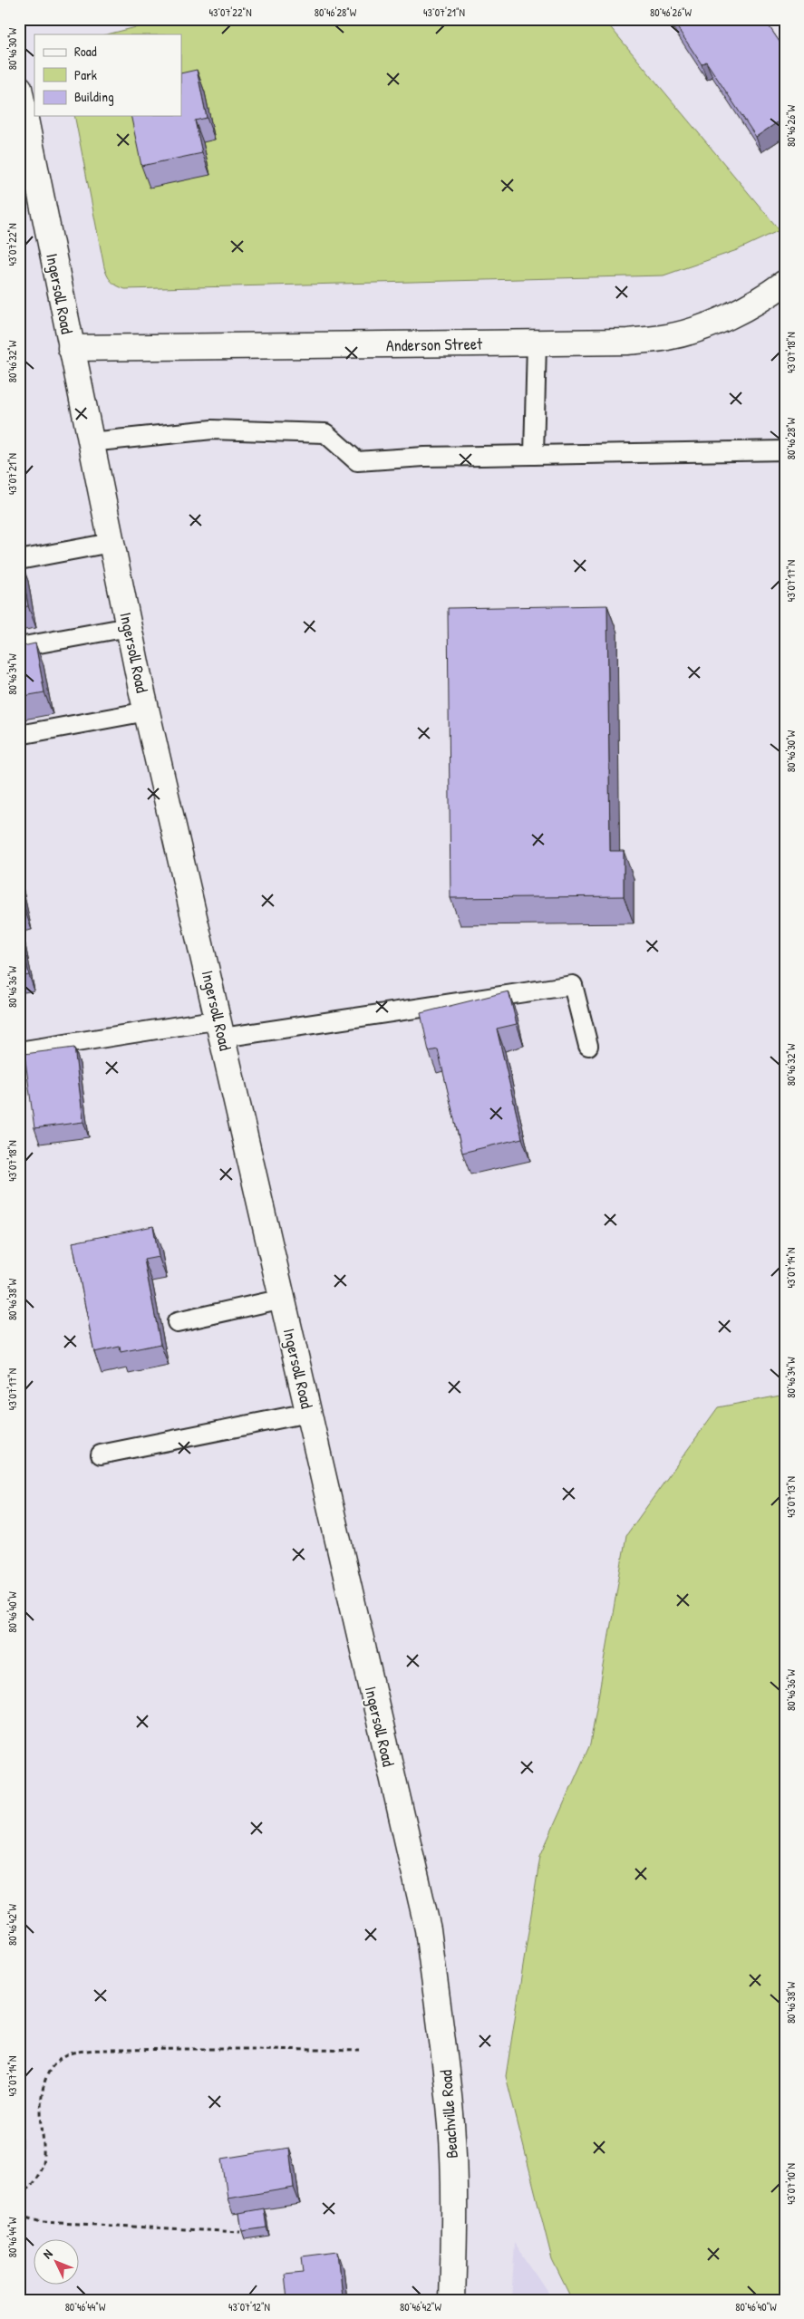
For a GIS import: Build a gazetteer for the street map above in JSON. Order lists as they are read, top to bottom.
{
  "streets": {
    "main road": ["Ingersoll Road", "Anderson Street", "Beachville Road"]
  },
  "crossings": [
    ["Ingersoll Road", "Anderson Street"],
    ["Ingersoll Road", "Beachville Road"]
  ],
  "legend": ["Road", "Park", "Building"],
  "north": "top left",
  "coordinates": [
    "43°07'22\"N",
    "80°46'28\"W",
    "43°07'21\"N",
    "80°46'26\"W",
    "80°46'30\"W",
    "43°07'18\"N",
    "80°46'32\"W",
    "43°07'17\"N",
    "80°46'34\"W",
    "80°46'36\"W",
    "43°07'14\"N",
    "80°46'38\"W",
    "43°07'13\"N",
    "80°46'40\"W",
    "80°46'42\"W",
    "43°07'10\"N",
    "80°46'44\"W",
    "43°07'12\"N"
  ]
}
